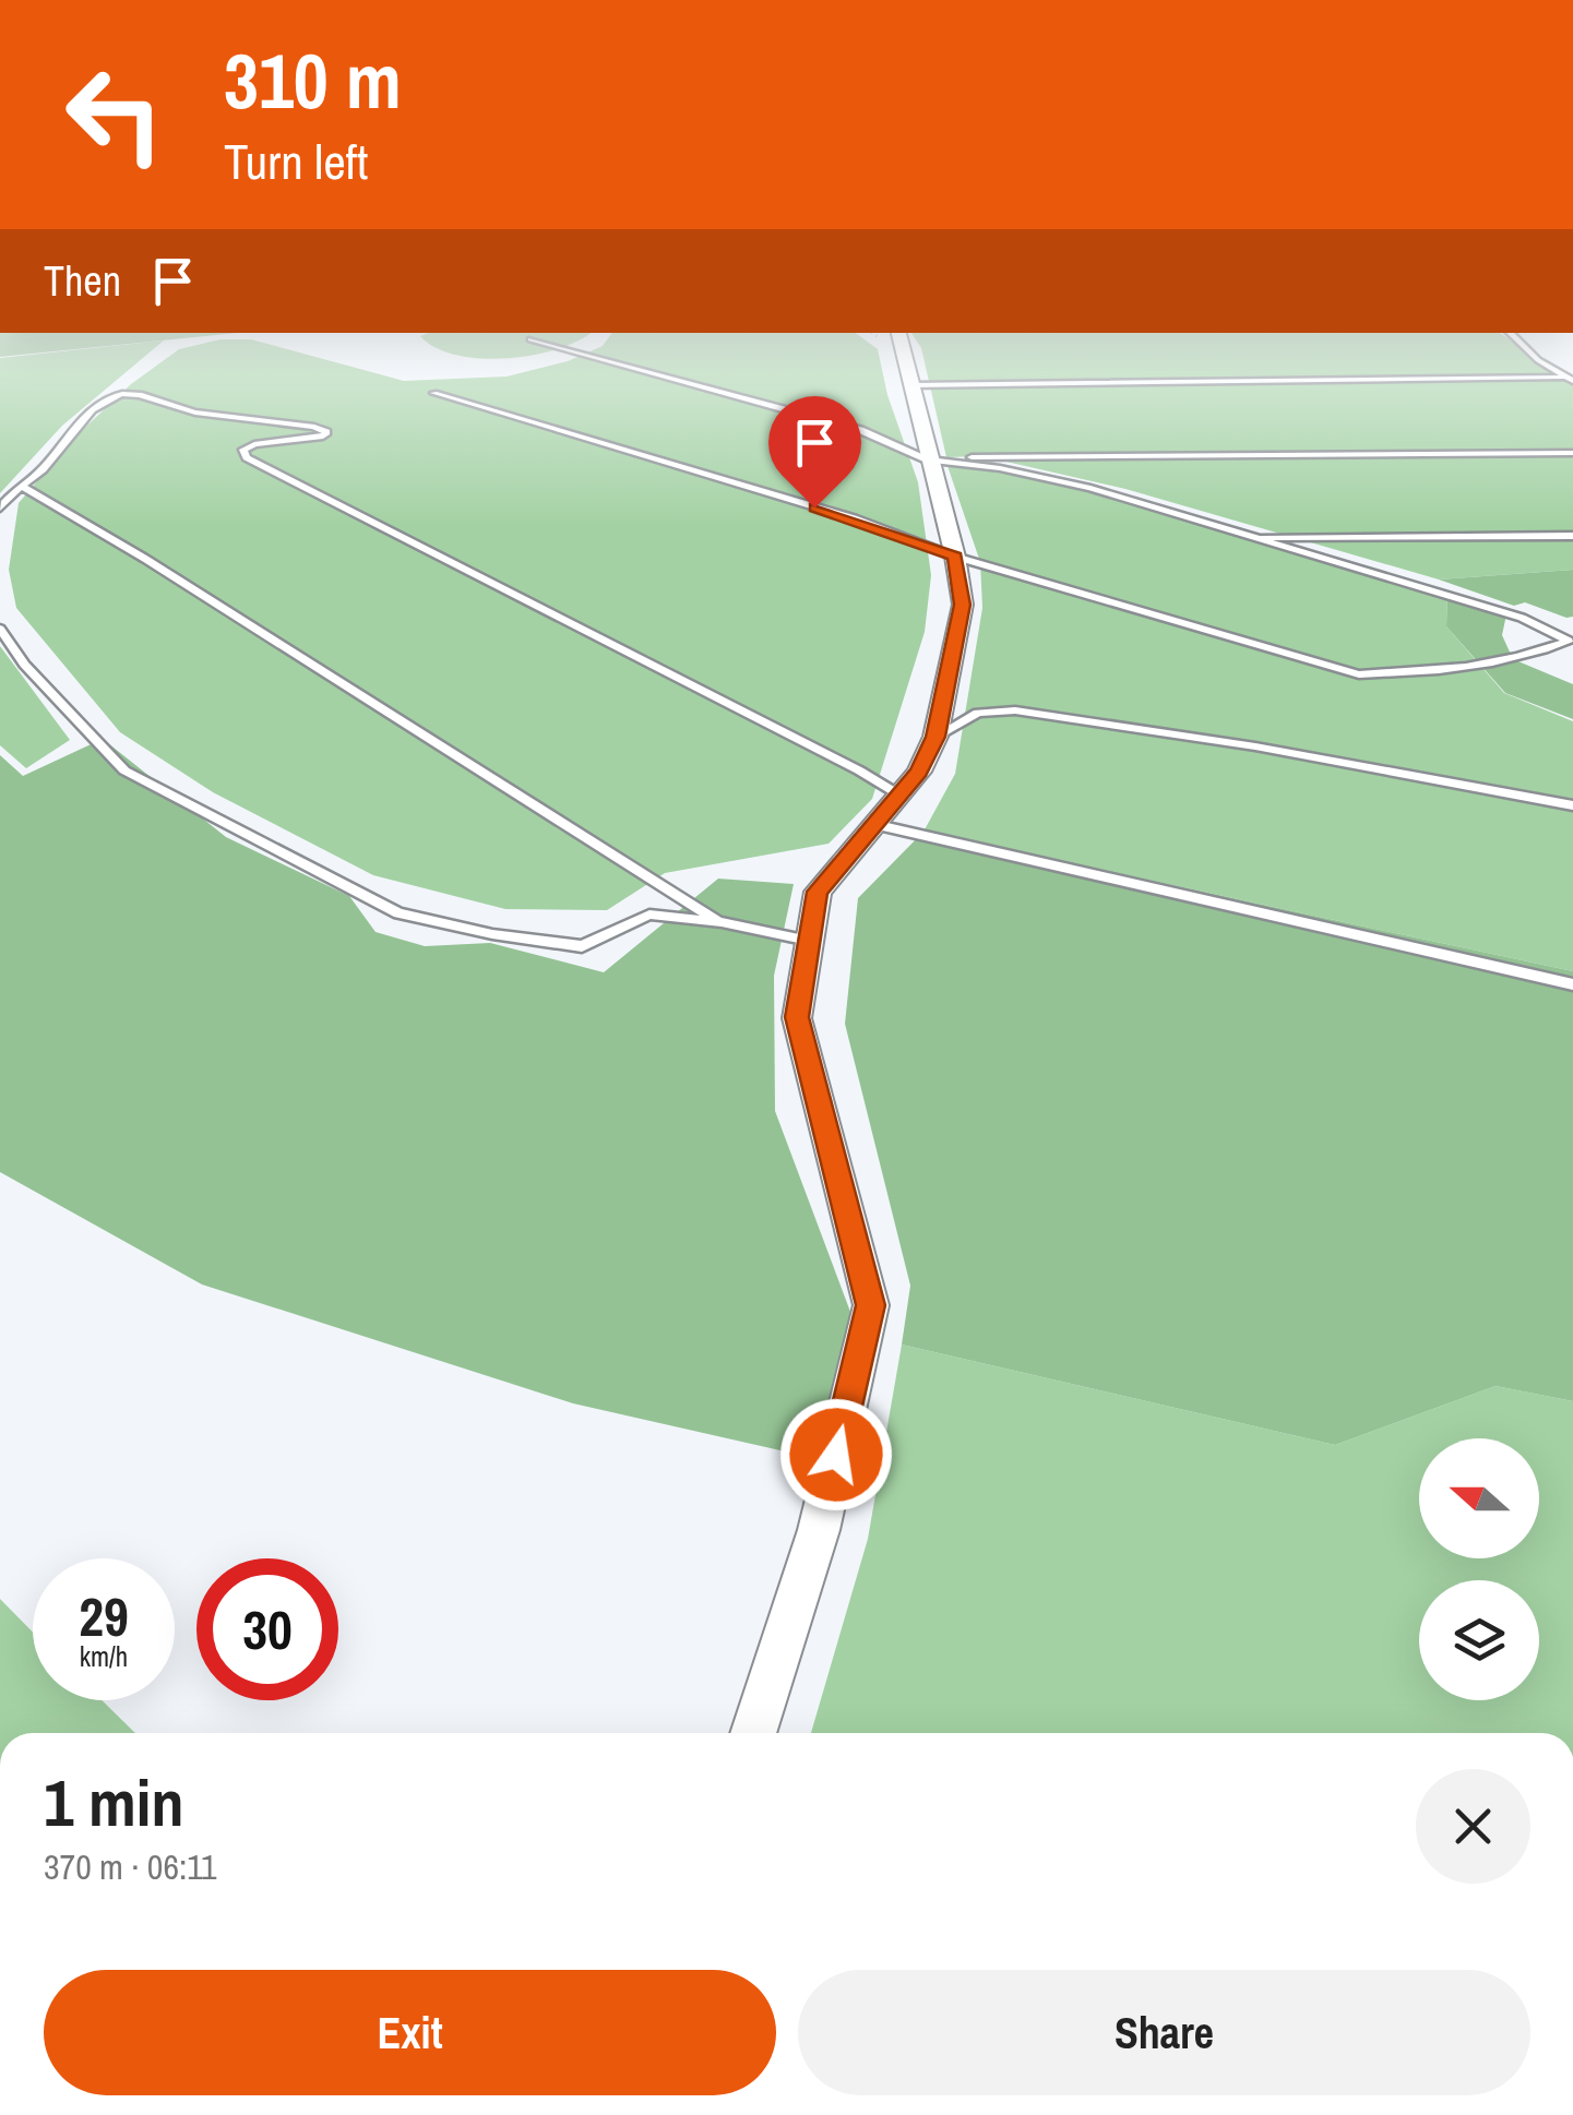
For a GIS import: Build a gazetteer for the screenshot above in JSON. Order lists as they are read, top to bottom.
{
  "north": "left",
  "page": {
    "turn": ["310 m", "Turn left"],
    "then": "Then",
    "speed": "29 km/h",
    "limit": "30",
    "heading": ["1 min", "370 m · 06:11"],
    "buttons": ["Exit", "Share"]
  }
}
